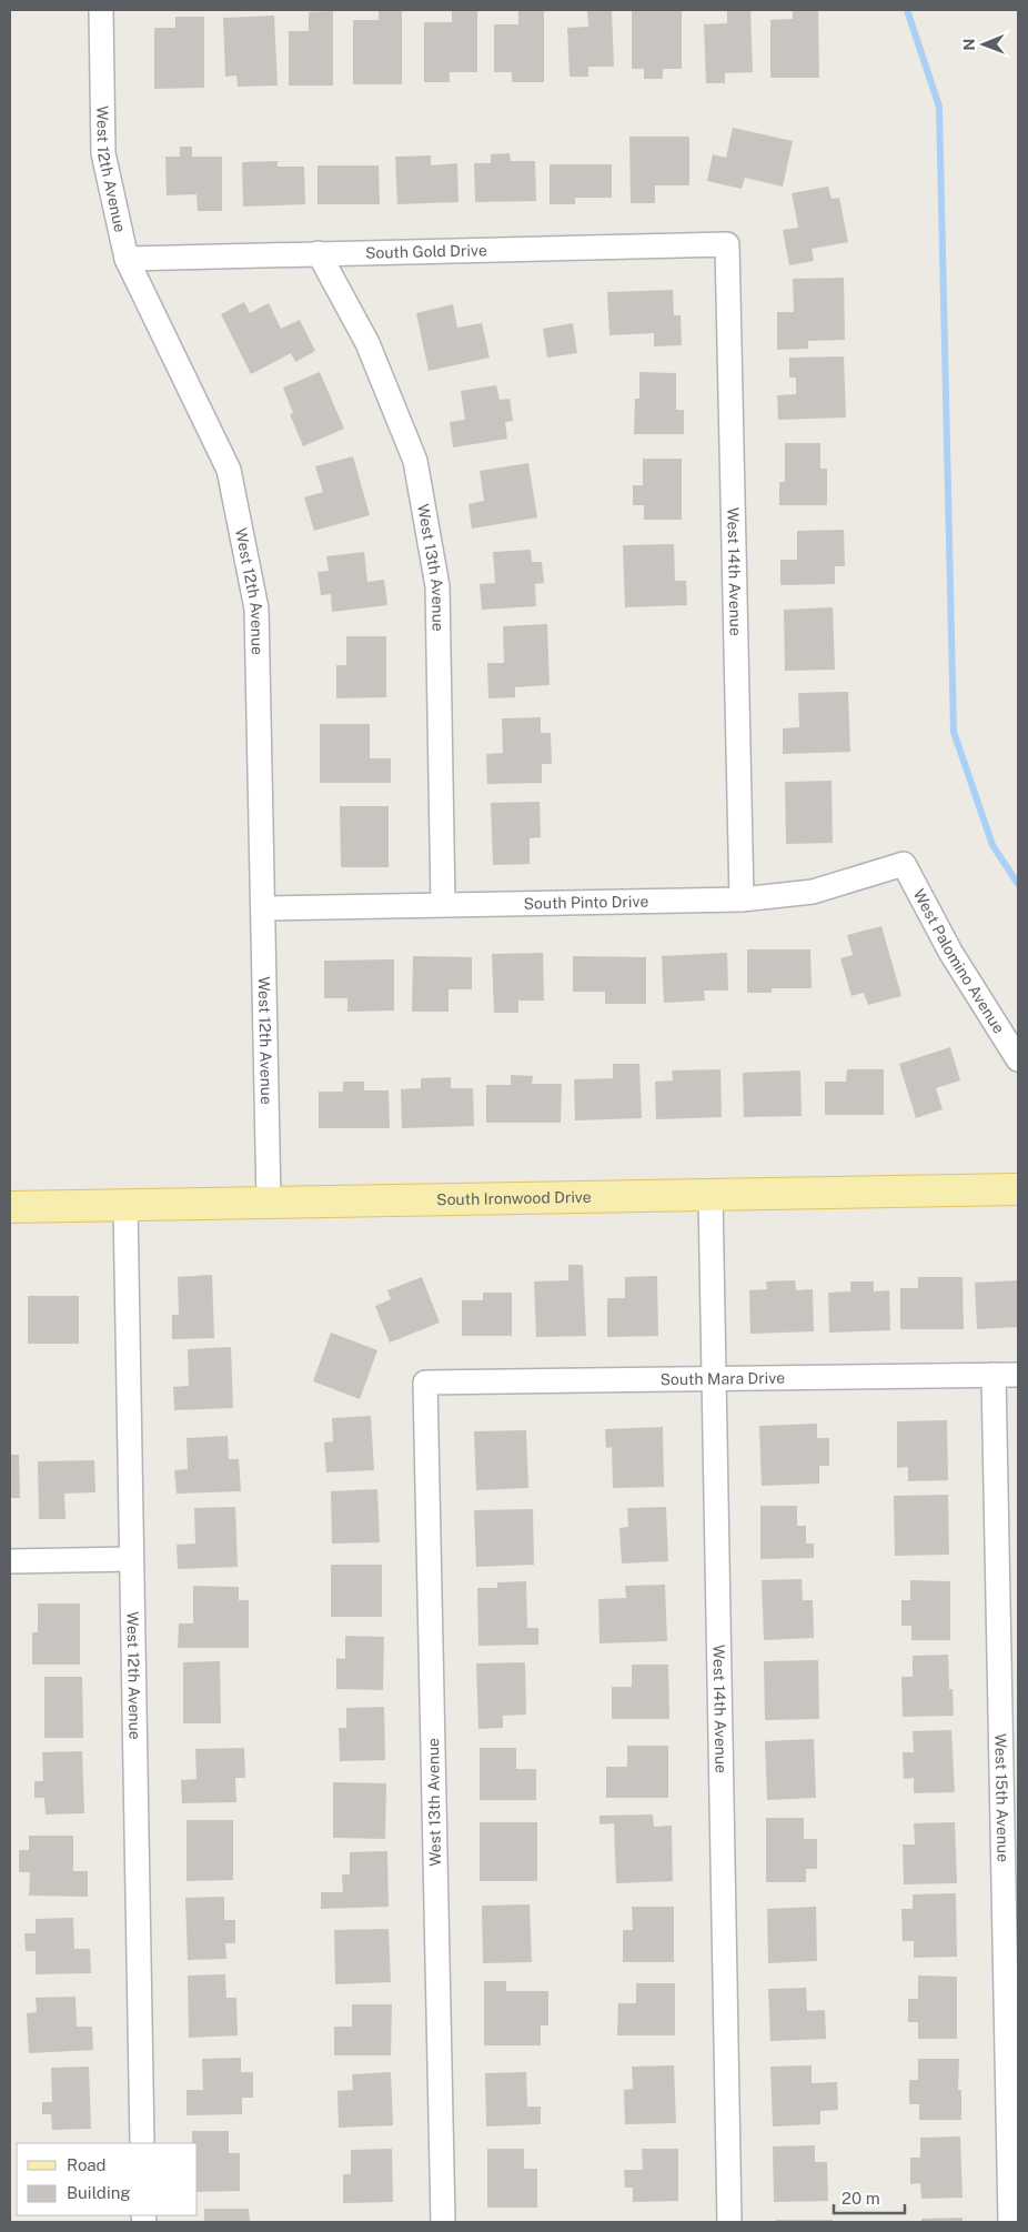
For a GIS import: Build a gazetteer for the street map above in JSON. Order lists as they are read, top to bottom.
{
  "streets": {
    "main road": ["South Ironwood Drive"],
    "street": [
      "West 12th Avenue",
      "South Gold Drive",
      "West 13th Avenue",
      "West 14th Avenue",
      "South Pinto Drive",
      "West Palomino Avenue",
      "South Mara Drive",
      "West 15th Avenue"
    ]
  },
  "crossings": [
    ["West 12th Avenue", "South Gold Drive"],
    ["West 12th Avenue", "South Pinto Drive"],
    ["West 12th Avenue", "South Ironwood Drive"],
    ["South Gold Drive", "West 13th Avenue"],
    ["South Gold Drive", "West 14th Avenue"],
    ["West 13th Avenue", "South Pinto Drive"],
    ["West 13th Avenue", "South Mara Drive"],
    ["West 14th Avenue", "South Pinto Drive"],
    ["West 14th Avenue", "South Ironwood Drive"],
    ["West 14th Avenue", "South Mara Drive"],
    ["South Pinto Drive", "West Palomino Avenue"],
    ["South Mara Drive", "West 15th Avenue"]
  ],
  "legend": ["Road", "Building"],
  "scale_bar": "20 m",
  "north": "left"
}
